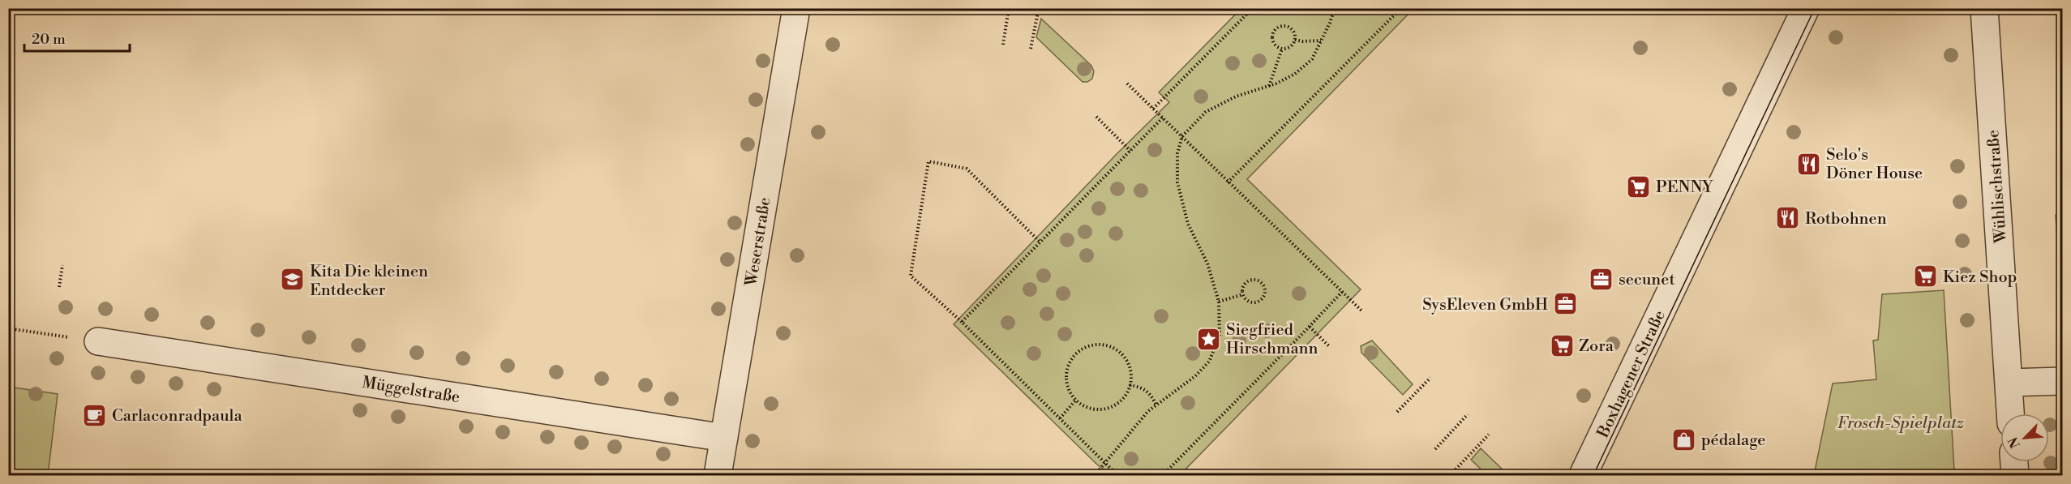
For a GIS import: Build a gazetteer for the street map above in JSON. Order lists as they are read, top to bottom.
{
  "streets": {
    "street": [
      "Wühlischstraße",
      "Weserstraße",
      "Boxhagener Straße",
      "Müggelstraße"
    ]
  },
  "crossings": [
    ["Weserstraße", "Müggelstraße"]
  ],
  "parks": ["Frosch-Spielplatz"],
  "places": {
    "restaurant": ["Selo's Döner House", "Rotbohnen"],
    "supermarket": ["PENNY", "Kiez Shop", "Zora"],
    "office": ["secunet", "SysEleven GmbH"],
    "school or university": ["Kita Die kleinen Entdecker"],
    "place": ["Siegfried Hirschmann"],
    "cafe": ["Carlaconradpaula"],
    "shop": ["pédalage"]
  },
  "scale_bar": "20 m",
  "north": "bottom left"
}
